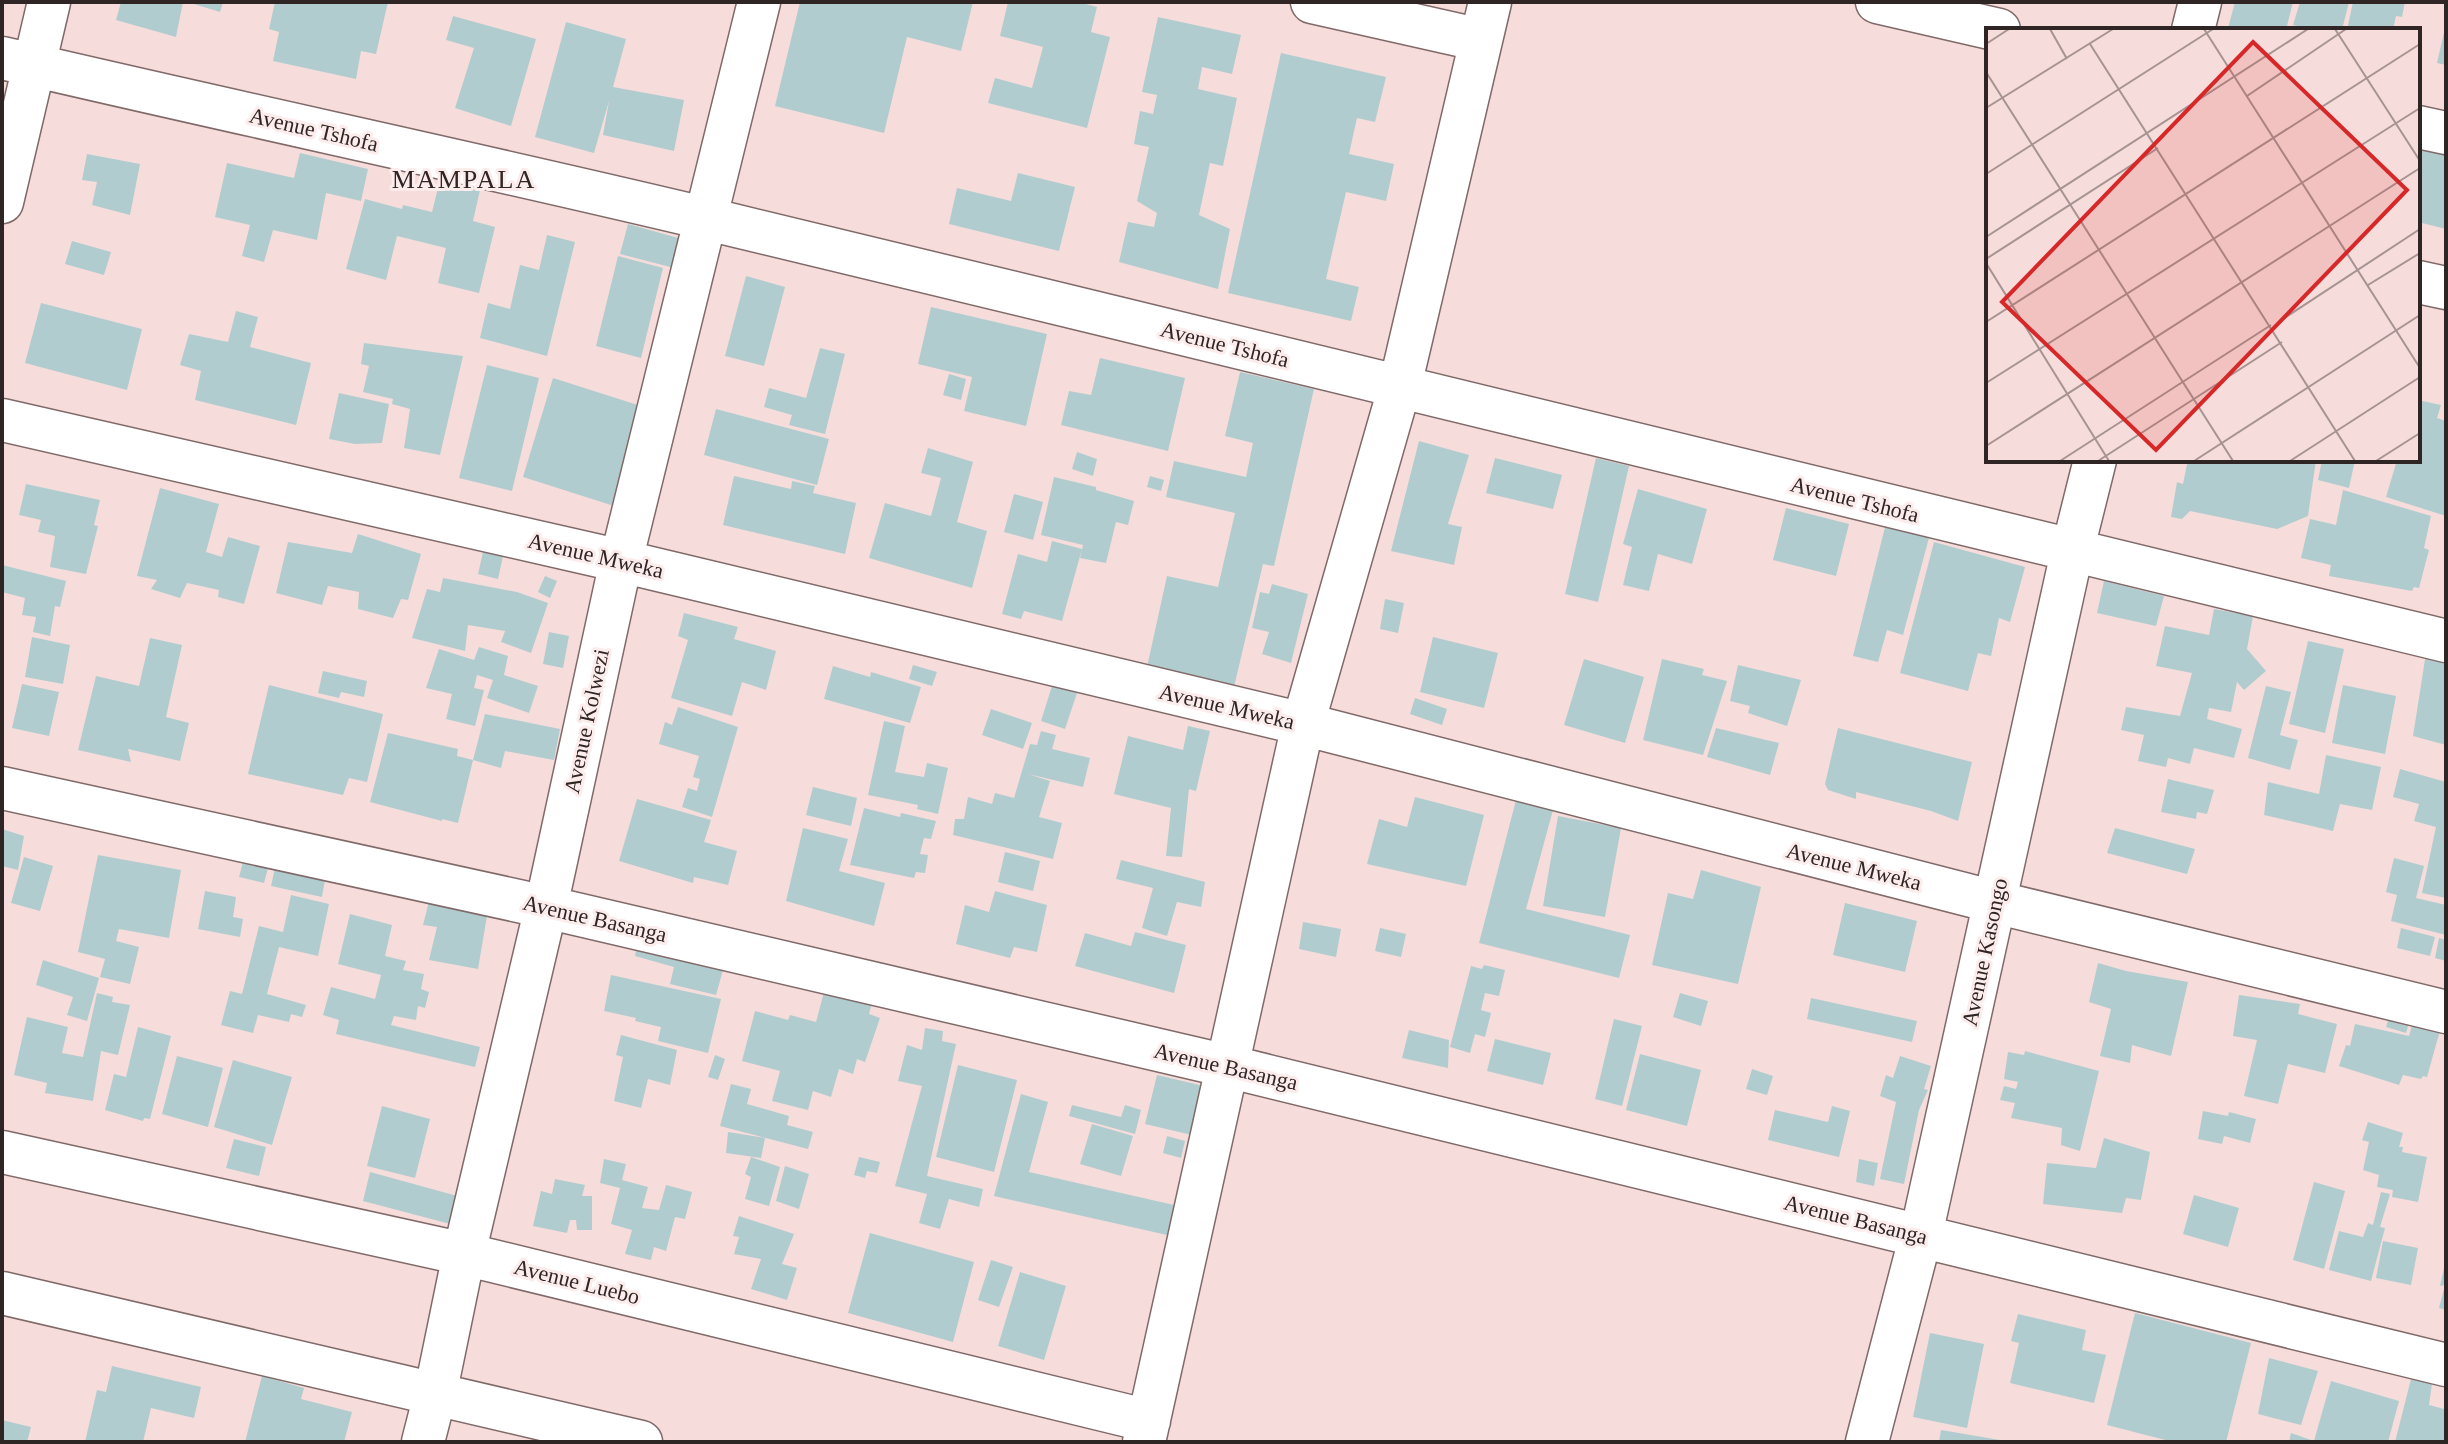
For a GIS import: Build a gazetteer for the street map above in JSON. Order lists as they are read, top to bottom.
{
  "streets": {
    "street": [
      "Avenue Tshofa",
      "Avenue Mweka",
      "Avenue Kolwezi",
      "Avenue Basanga",
      "Avenue Kasongo",
      "Avenue Luebo"
    ]
  },
  "crossings": [
    ["Avenue Tshofa", "Avenue Kolwezi"],
    ["Avenue Tshofa", "Avenue Kasongo"],
    ["Avenue Mweka", "Avenue Kolwezi"],
    ["Avenue Mweka", "Avenue Kasongo"],
    ["Avenue Kolwezi", "Avenue Basanga"],
    ["Avenue Kolwezi", "Avenue Luebo"],
    ["Avenue Basanga", "Avenue Kasongo"]
  ],
  "districts": ["MAMPALA"]
}
